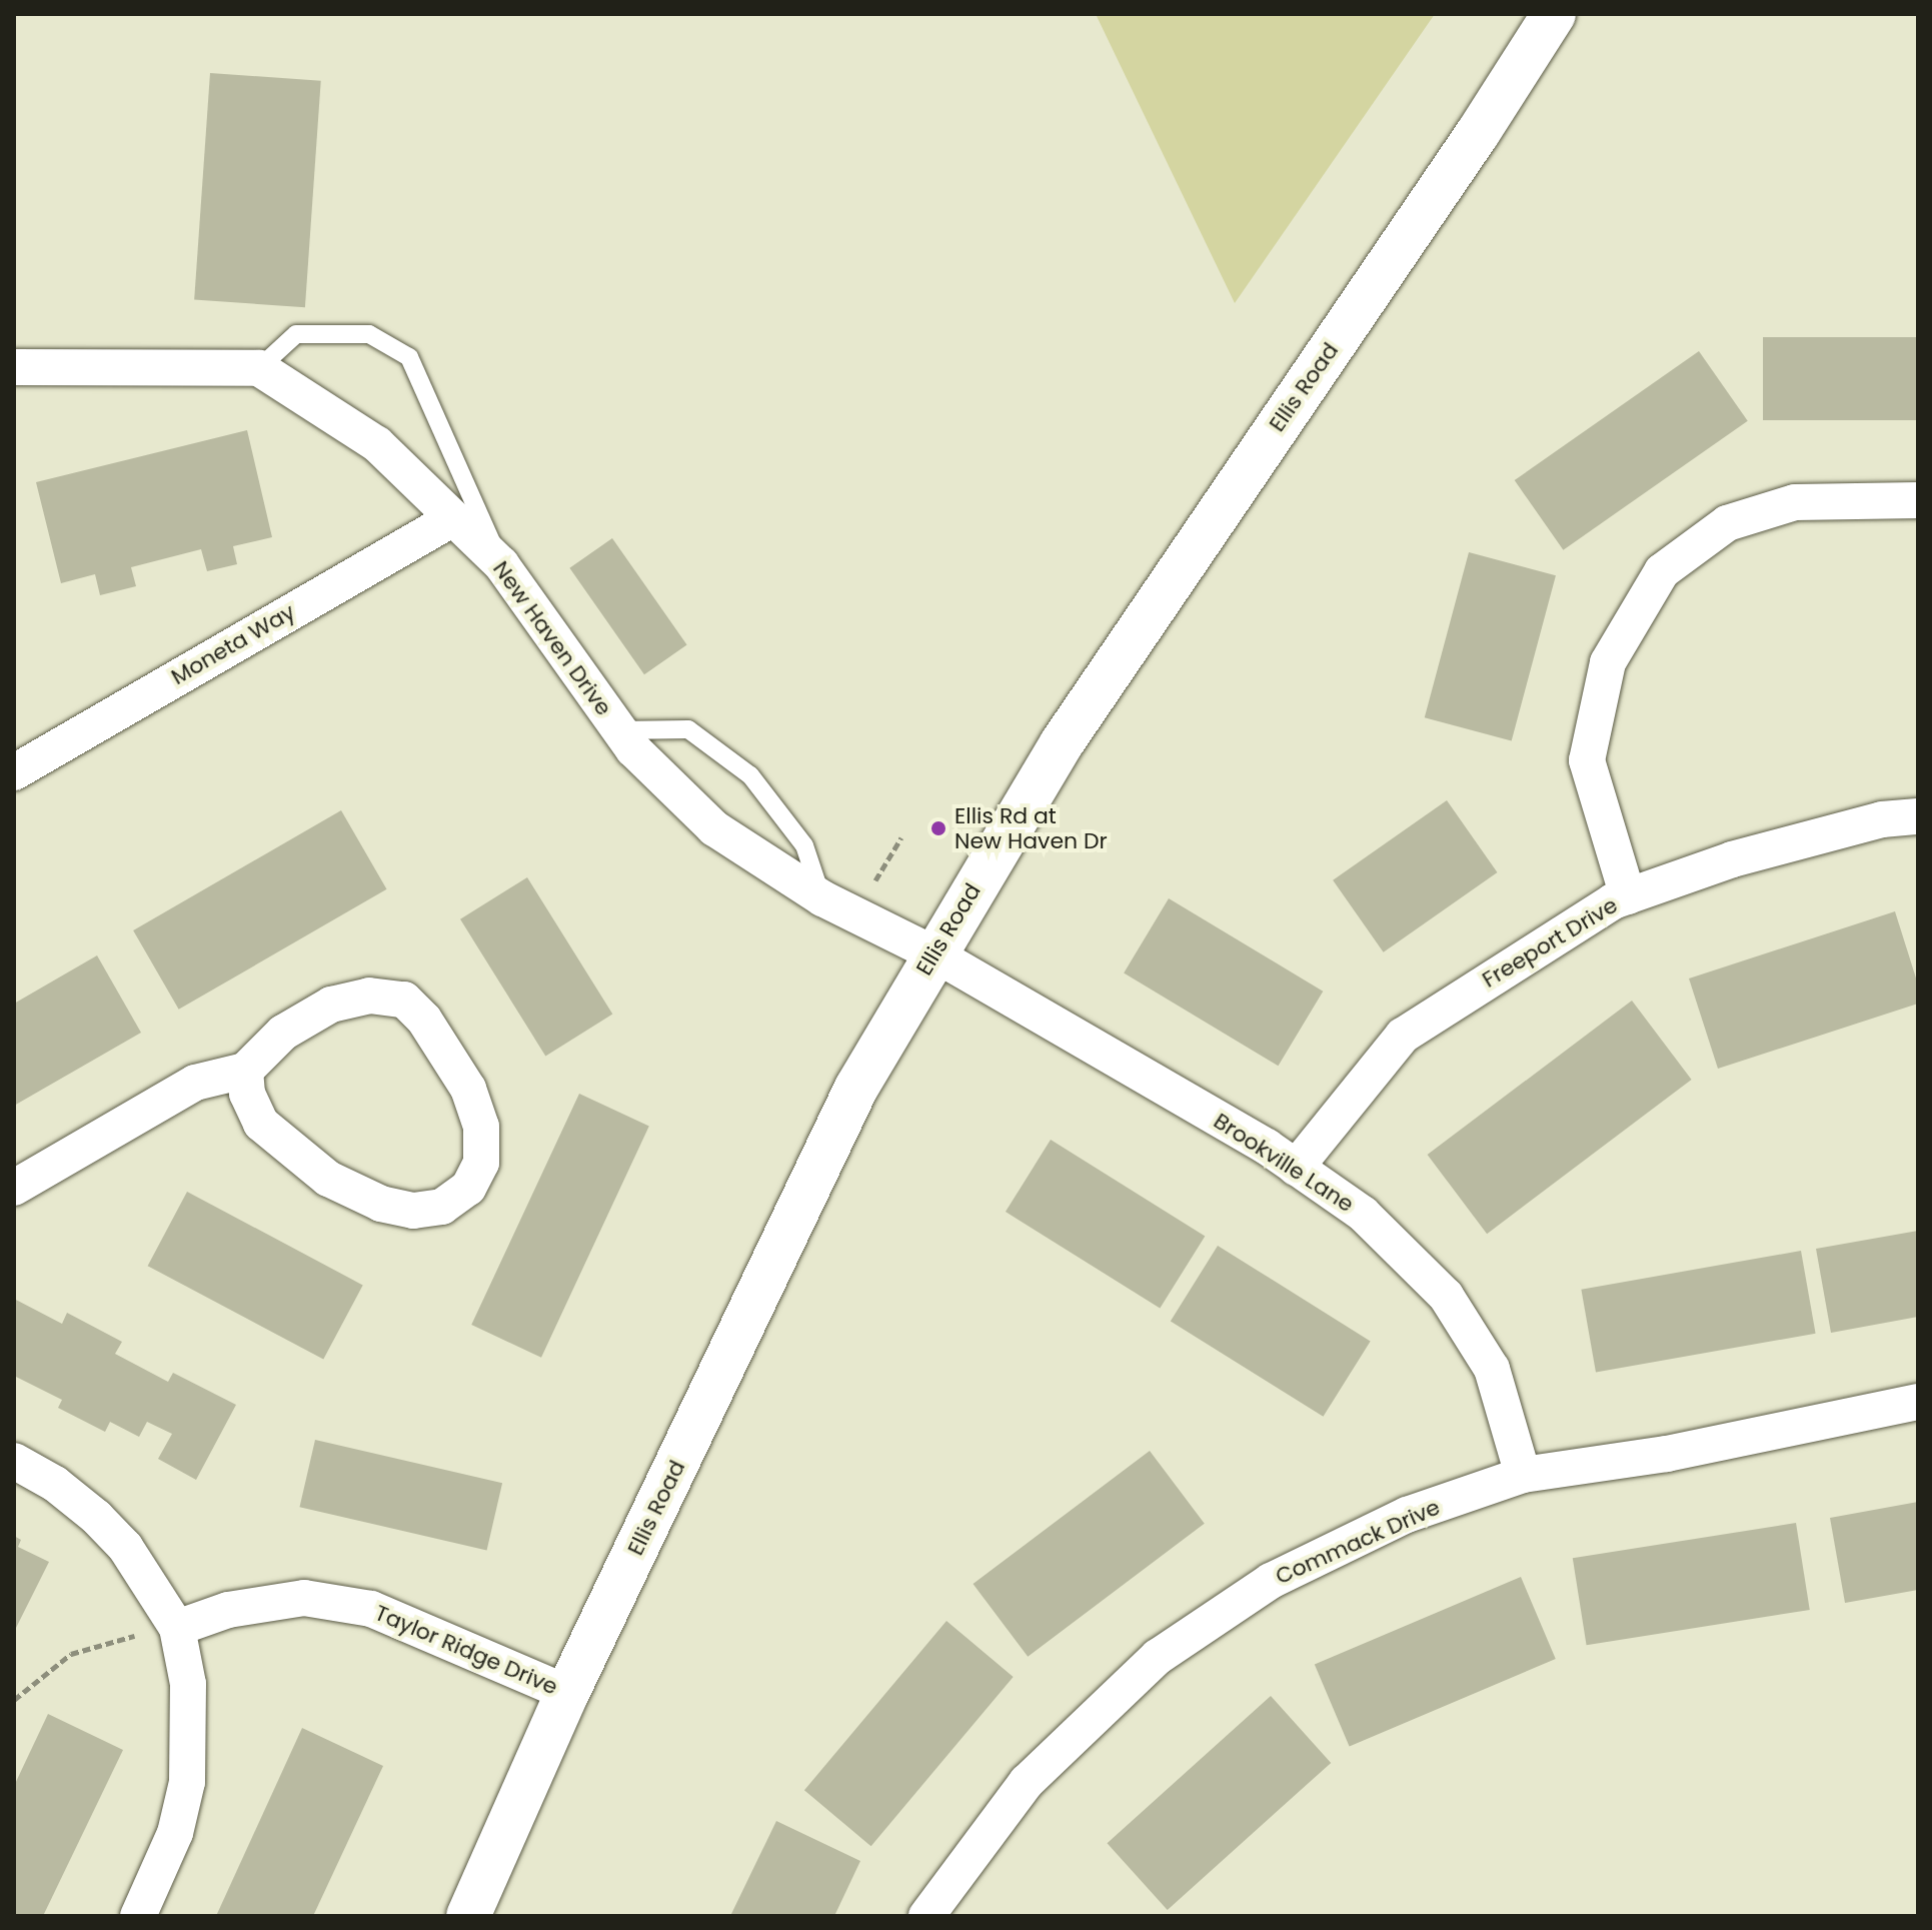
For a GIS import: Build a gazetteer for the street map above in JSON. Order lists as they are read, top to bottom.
{
  "streets": {
    "main road": ["Ellis Road"],
    "street": [
      "New Haven Drive",
      "Moneta Way",
      "Freeport Drive",
      "Brookville Lane",
      "Commack Drive",
      "Taylor Ridge Drive"
    ]
  },
  "crossings": [
    ["Ellis Road", "New Haven Drive"],
    ["Ellis Road", "Brookville Lane"],
    ["Ellis Road", "Taylor Ridge Drive"],
    ["New Haven Drive", "Moneta Way"],
    ["New Haven Drive", "Brookville Lane"],
    ["Freeport Drive", "Brookville Lane"],
    ["Brookville Lane", "Commack Drive"]
  ],
  "places": ["Ellis Rd at New Haven Dr"]
}
